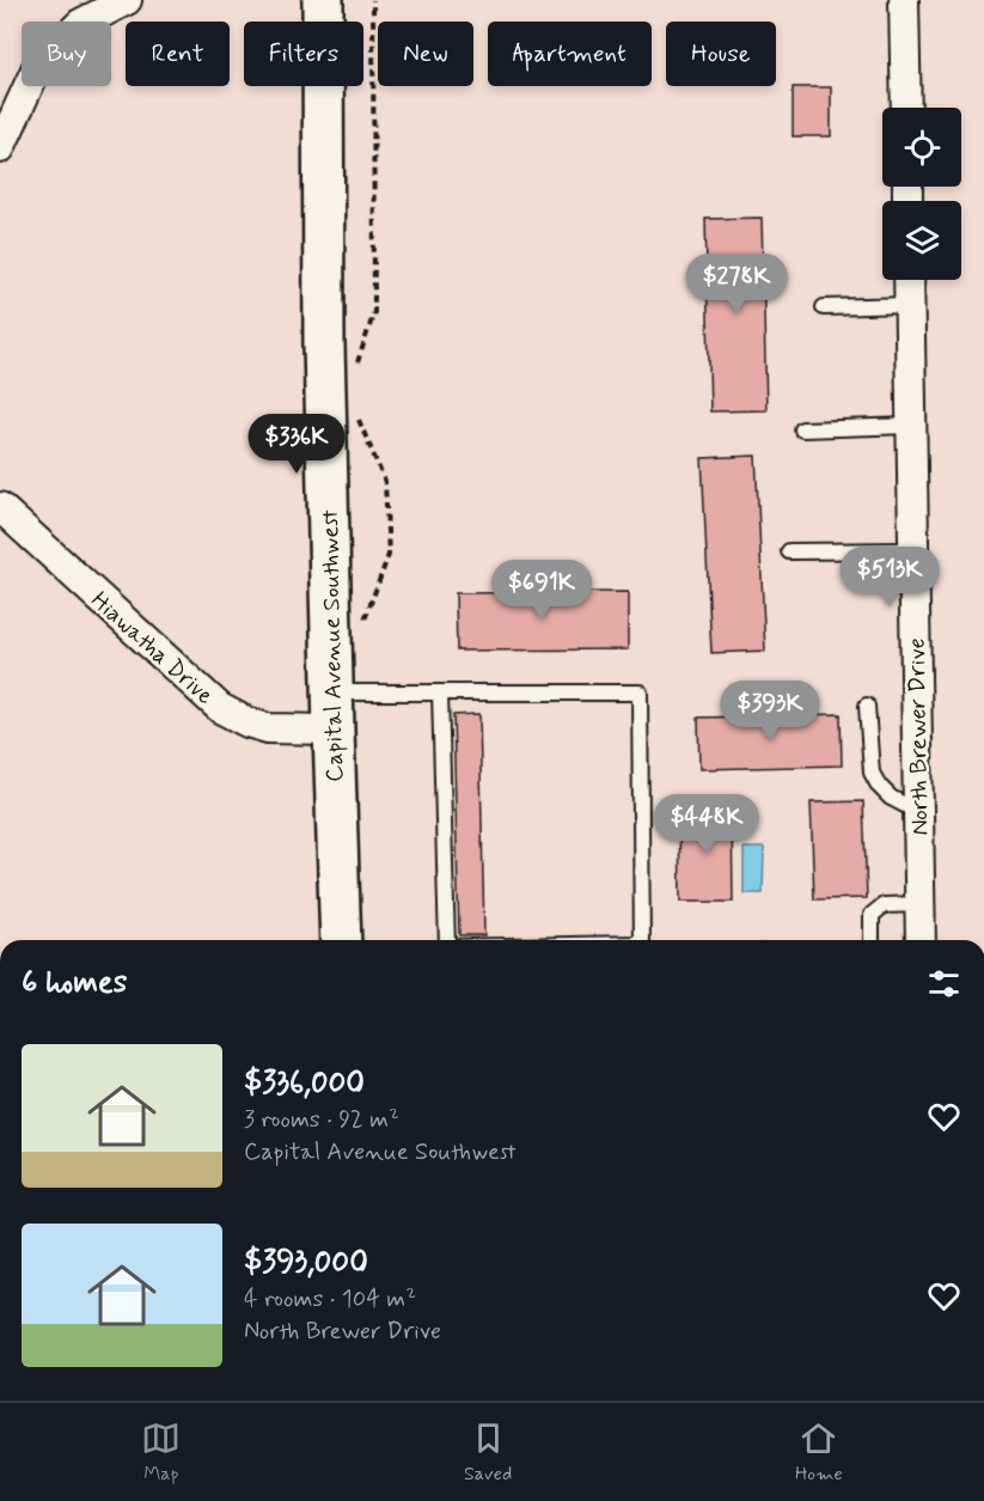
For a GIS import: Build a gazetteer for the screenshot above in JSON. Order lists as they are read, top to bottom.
{
  "streets": {
    "main road": ["Capital Avenue Southwest"],
    "street": ["Hiawatha Drive", "North Brewer Drive"]
  },
  "crossings": [
    ["Capital Avenue Southwest", "Hiawatha Drive"]
  ],
  "page": {
    "chip": [
      "Buy",
      "Rent",
      "Filters",
      "New",
      "Apartment",
      "House"
    ],
    "price": [
      "$278K",
      "$336K",
      "$513K",
      "$691K",
      "$393K",
      "$448K"
    ],
    "heading": "6 homes",
    "list": [
      {
        "name": "$336,000",
        "note": "3 rooms · 92 m² · Capital Avenue Southwest"
      },
      {
        "name": "$393,000",
        "note": "4 rooms · 104 m² · North Brewer Drive"
      }
    ],
    "tabs": ["Map", "Saved", "Home"]
  }
}
